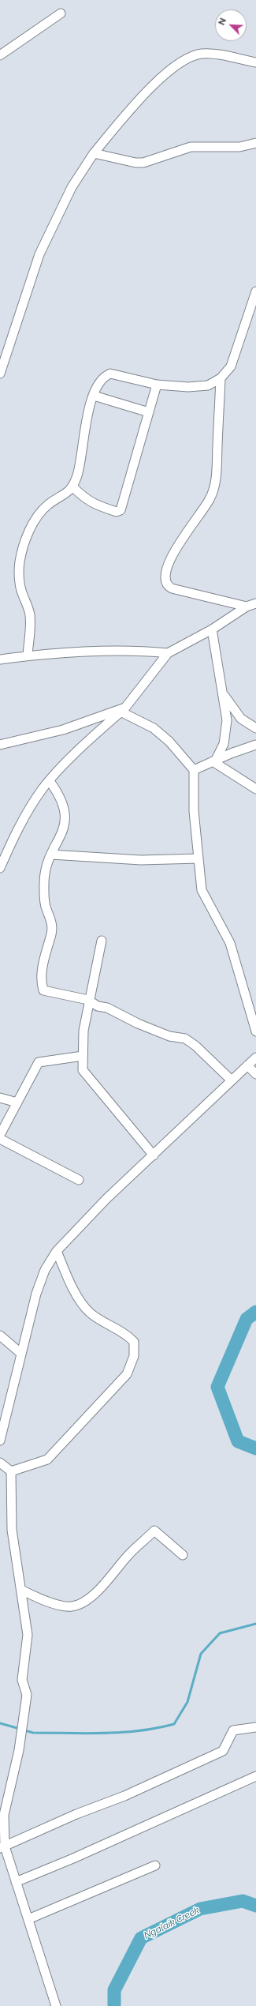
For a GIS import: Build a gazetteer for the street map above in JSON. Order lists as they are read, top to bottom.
{
  "water": ["Ngalaik Creek"],
  "north": "top left"
}
